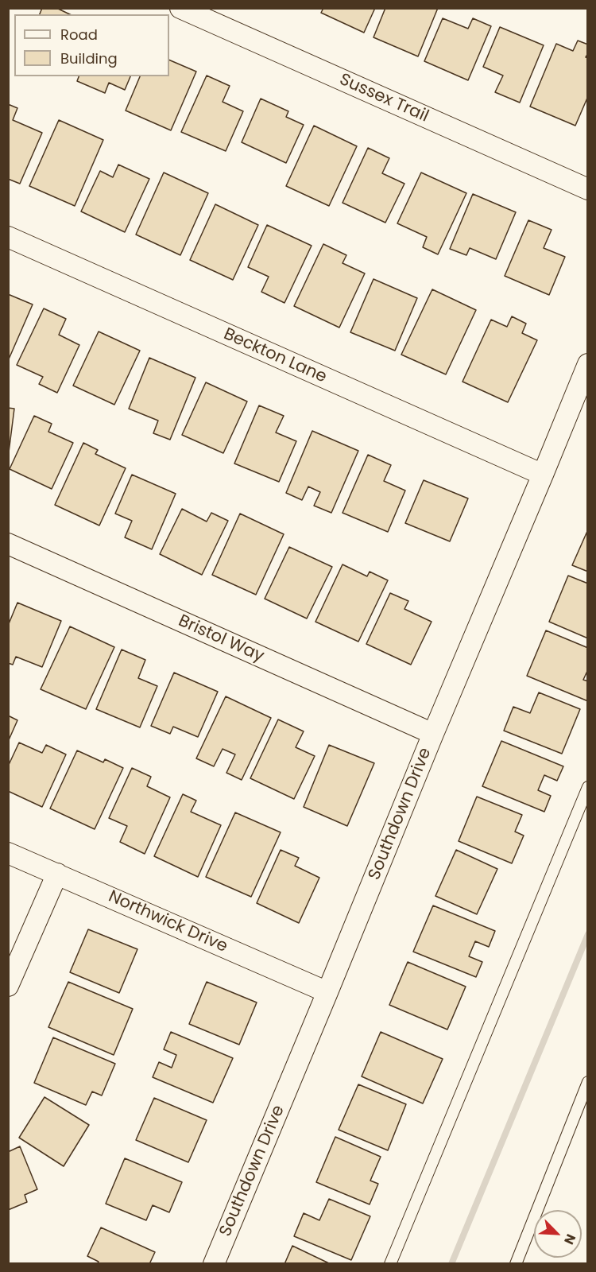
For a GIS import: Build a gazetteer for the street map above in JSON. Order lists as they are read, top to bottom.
{
  "streets": {
    "street": [
      "Sussex Trail",
      "Beckton Lane",
      "Bristol Way",
      "Southdown Drive",
      "Northwick Drive"
    ]
  },
  "crossings": [
    ["Beckton Lane", "Southdown Drive"],
    ["Bristol Way", "Southdown Drive"],
    ["Southdown Drive", "Northwick Drive"]
  ],
  "legend": ["Road", "Building"],
  "north": "bottom right"
}
